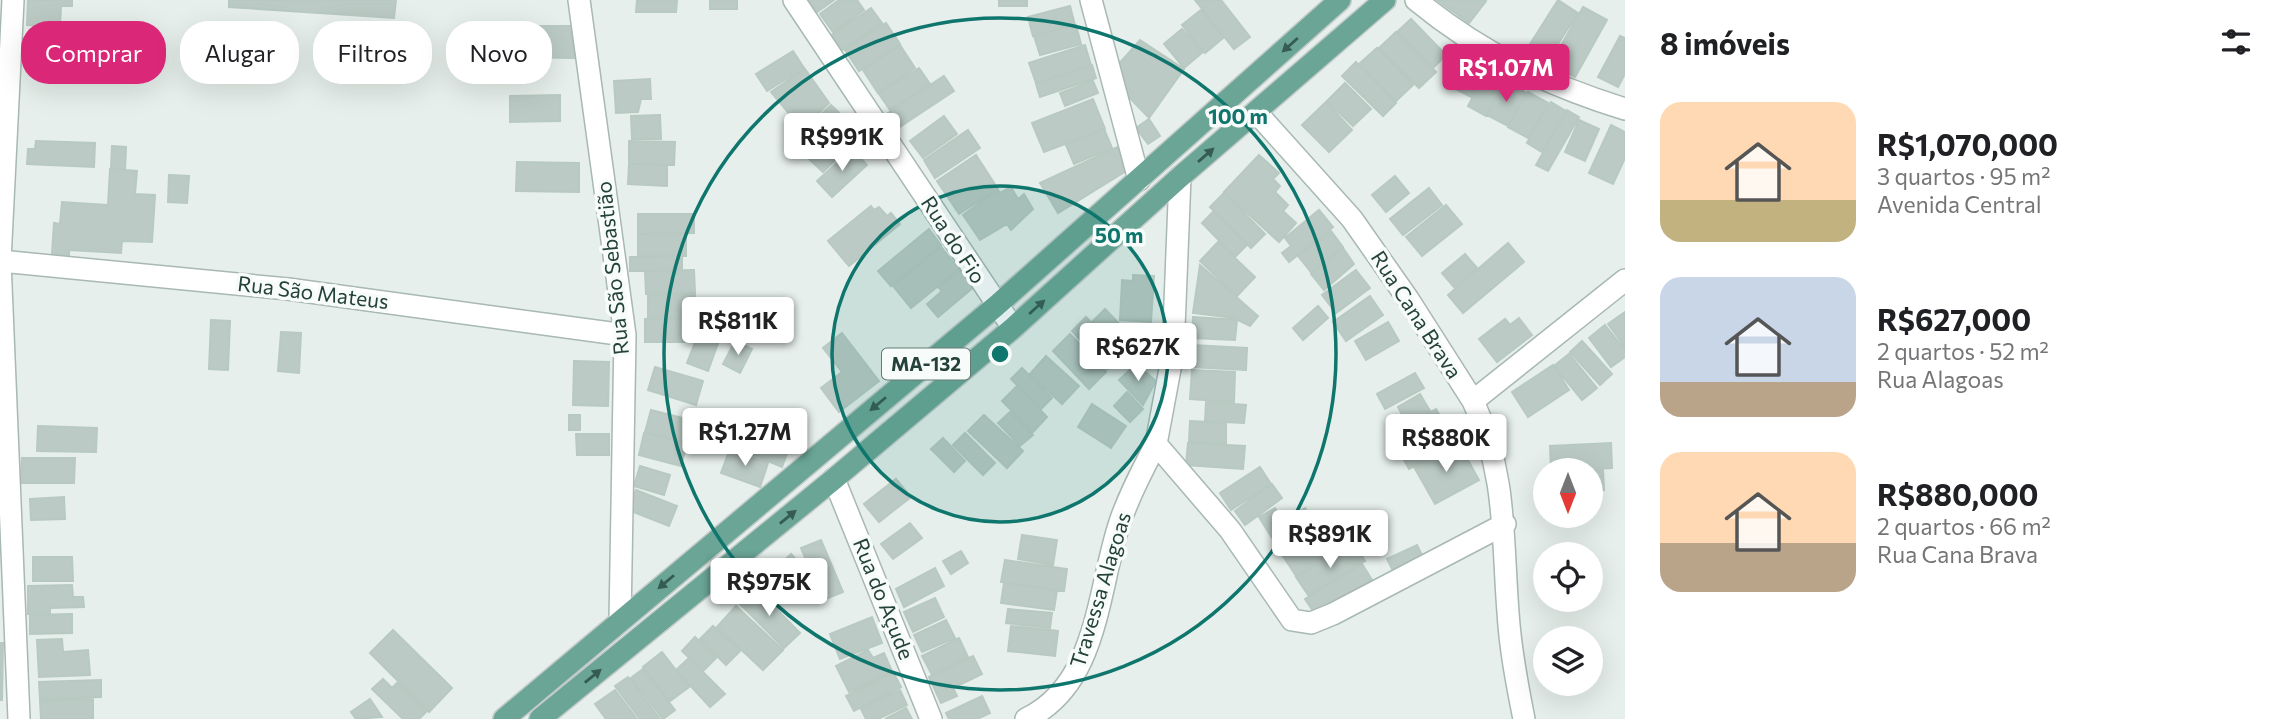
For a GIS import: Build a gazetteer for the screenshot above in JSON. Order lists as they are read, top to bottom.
{
  "streets": {
    "main road": ["MA-132"],
    "street": [
      "Rua do Fio",
      "Rua São Sebastião",
      "Rua São Mateus",
      "Rua Cana Brava",
      "Travessa Alagoas",
      "Rua do Açude"
    ]
  },
  "crossings": [
    ["Rua do Fio", "MA-132"],
    ["Rua São Sebastião", "Rua São Mateus"],
    ["Rua São Sebastião", "MA-132"],
    ["Rua Cana Brava", "MA-132"],
    ["MA-132", "Travessa Alagoas"],
    ["MA-132", "Rua do Açude"]
  ],
  "north": "bottom",
  "page": {
    "heading": "8 imóveis",
    "chip": [
      "Comprar",
      "Alugar",
      "Filtros",
      "Novo"
    ],
    "price": [
      "R$1.07M",
      "R$991K",
      "R$811K",
      "R$627K",
      "R$1.27M",
      "R$880K",
      "R$891K",
      "R$975K"
    ],
    "list": [
      {
        "name": "R$1,070,000",
        "note": "3 quartos · 95 m² · Avenida Central"
      },
      {
        "name": "R$627,000",
        "note": "2 quartos · 52 m² · Rua Alagoas"
      },
      {
        "name": "R$880,000",
        "note": "2 quartos · 66 m² · Rua Cana Brava"
      }
    ]
  },
  "rings": ["100 m", "50 m"]
}
